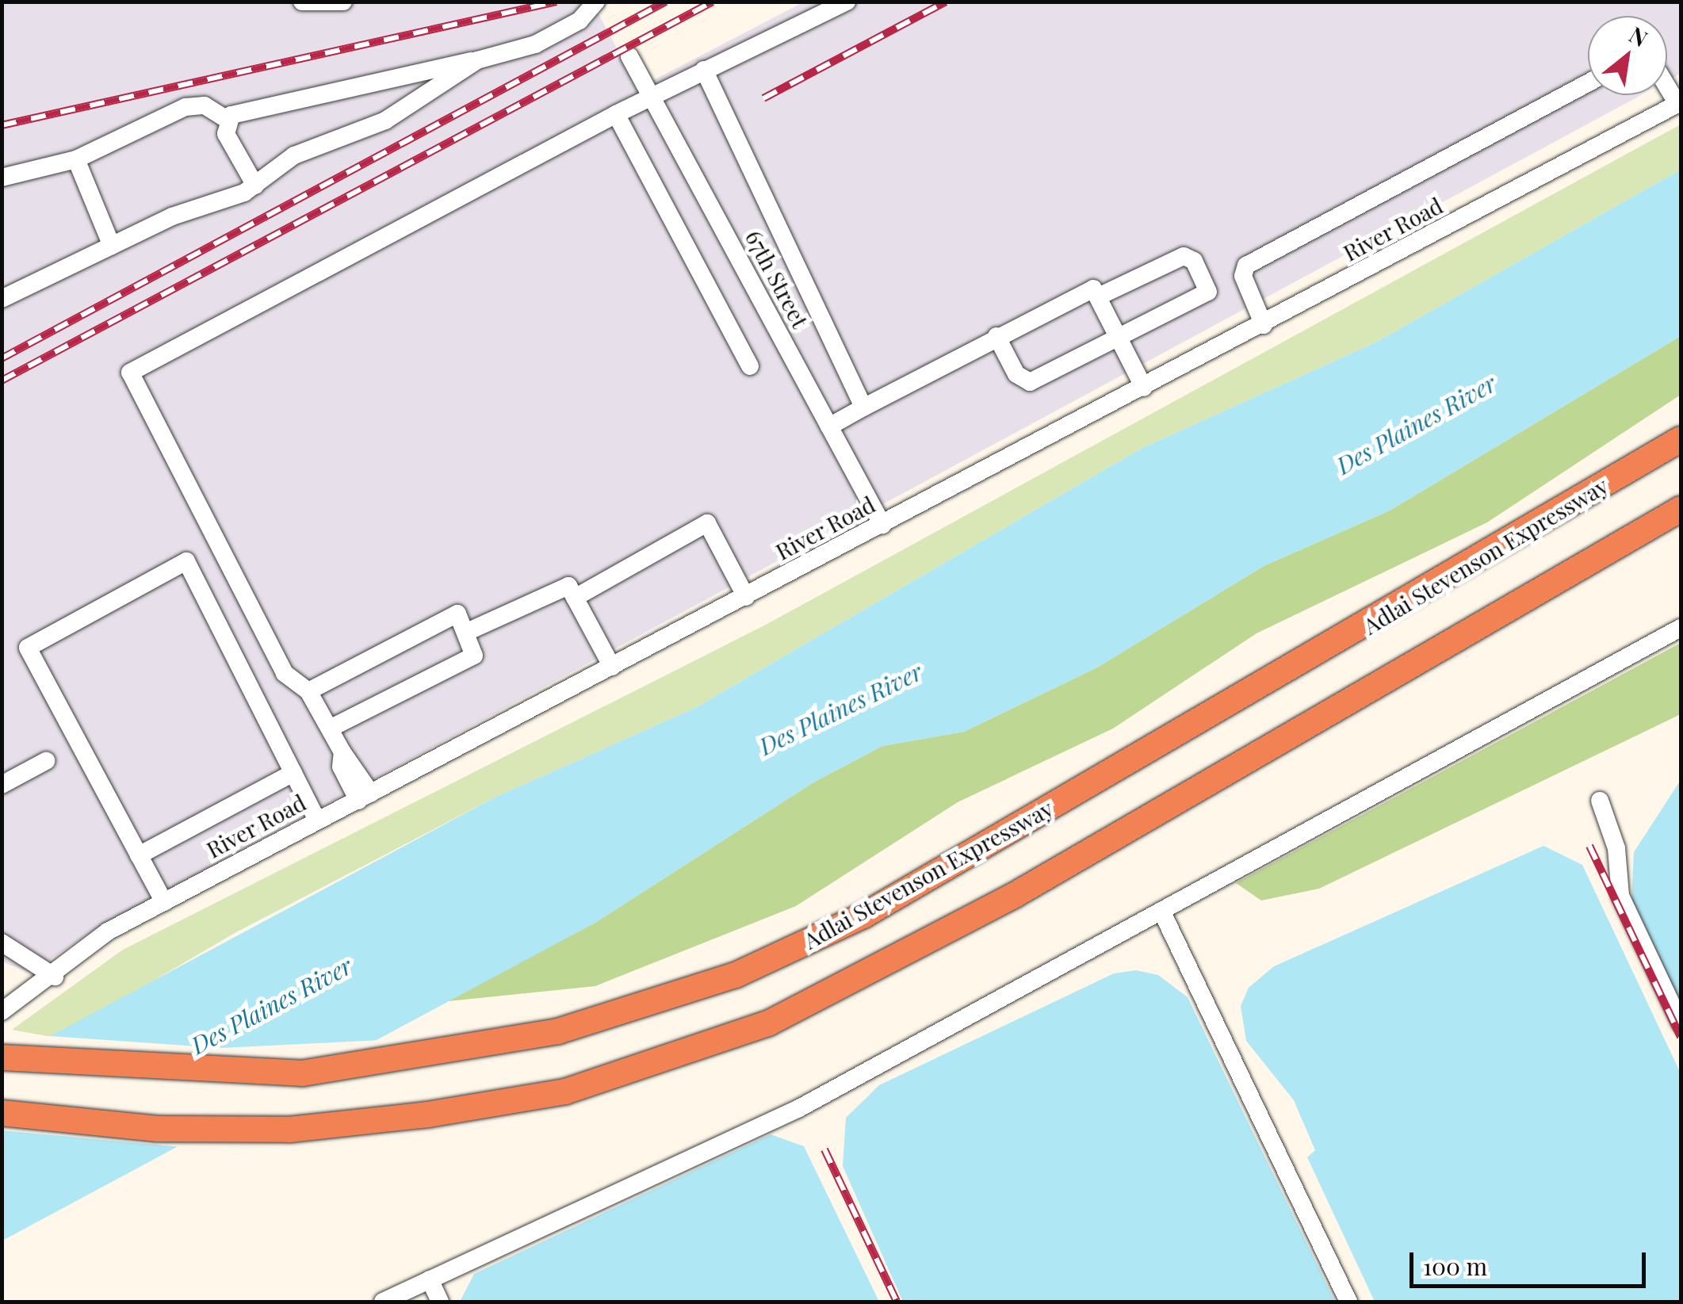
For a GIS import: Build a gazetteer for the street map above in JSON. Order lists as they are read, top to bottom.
{
  "streets": {
    "highway": ["Adlai Stevenson Expressway"],
    "street": ["River Road", "67th Street"]
  },
  "crossings": [
    ["River Road", "67th Street"]
  ],
  "water": ["Des Plaines River"],
  "scale_bar": "100 m",
  "north": "top right"
}
